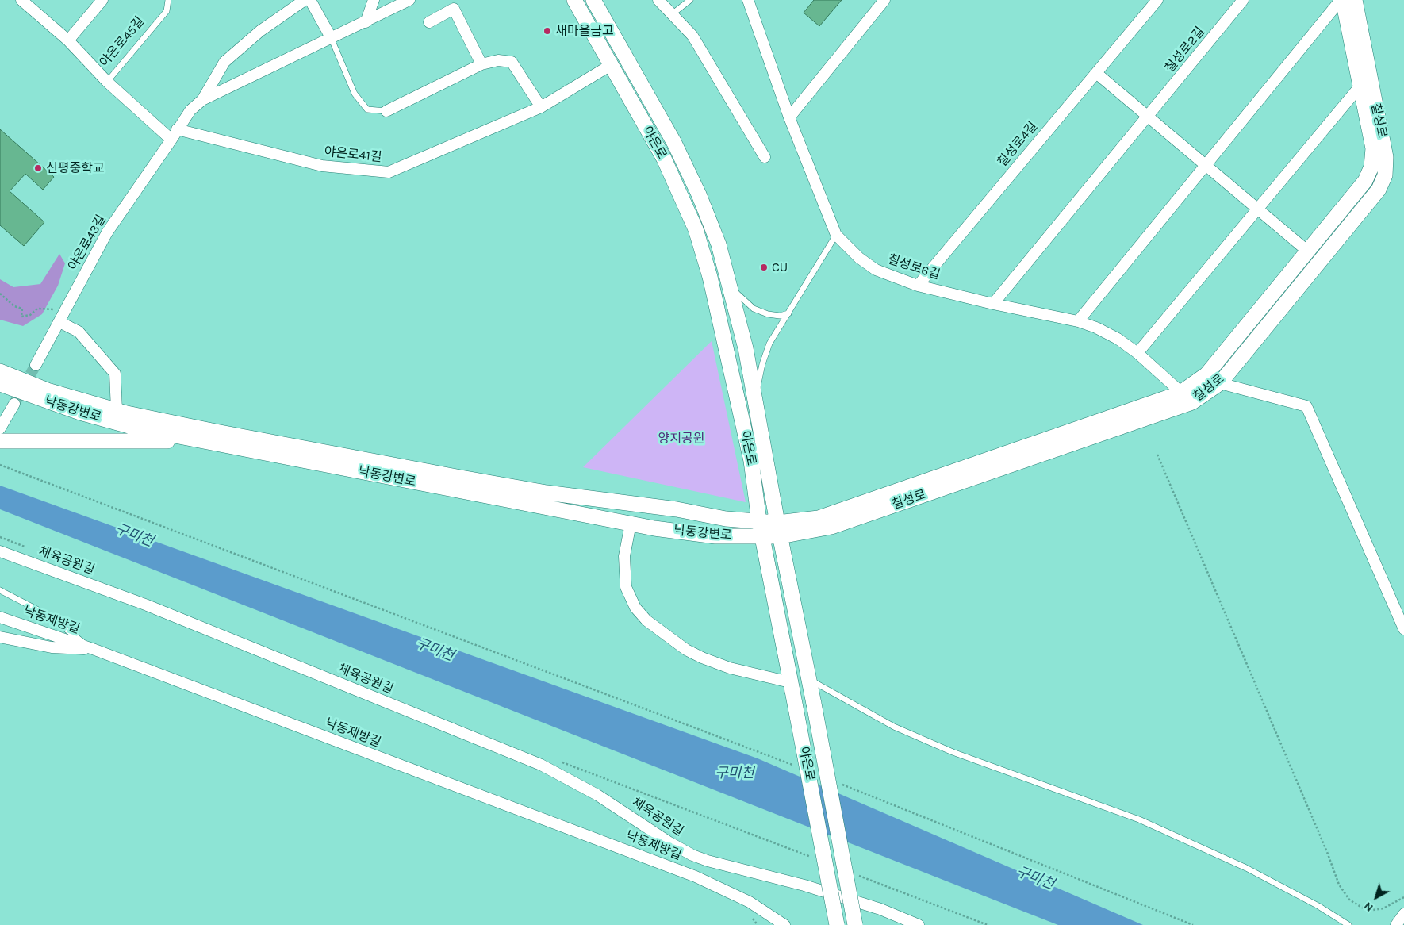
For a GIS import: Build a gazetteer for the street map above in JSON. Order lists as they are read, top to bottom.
{
  "streets": {
    "main road": ["칠성로", "야은로", "낙동강변로"],
    "street": [
      "칠성로2길",
      "칠성로4길",
      "야은로41길",
      "야은로43길",
      "칠성로6길",
      "체육공원길",
      "낙동제방길"
    ],
    "lane": ["야은로45길"]
  },
  "crossings": [
    ["칠성로", "야은로"],
    ["칠성로", "칠성로6길"],
    ["칠성로", "낙동강변로"],
    ["야은로", "야은로41길"],
    ["야은로", "낙동강변로"],
    ["칠성로4길", "칠성로6길"],
    ["야은로41길", "야은로43길"]
  ],
  "water": ["구미천"],
  "parks": ["양지공원"],
  "places": ["새마을금고", "신평중학교", "CU"],
  "north": "bottom left"
}
